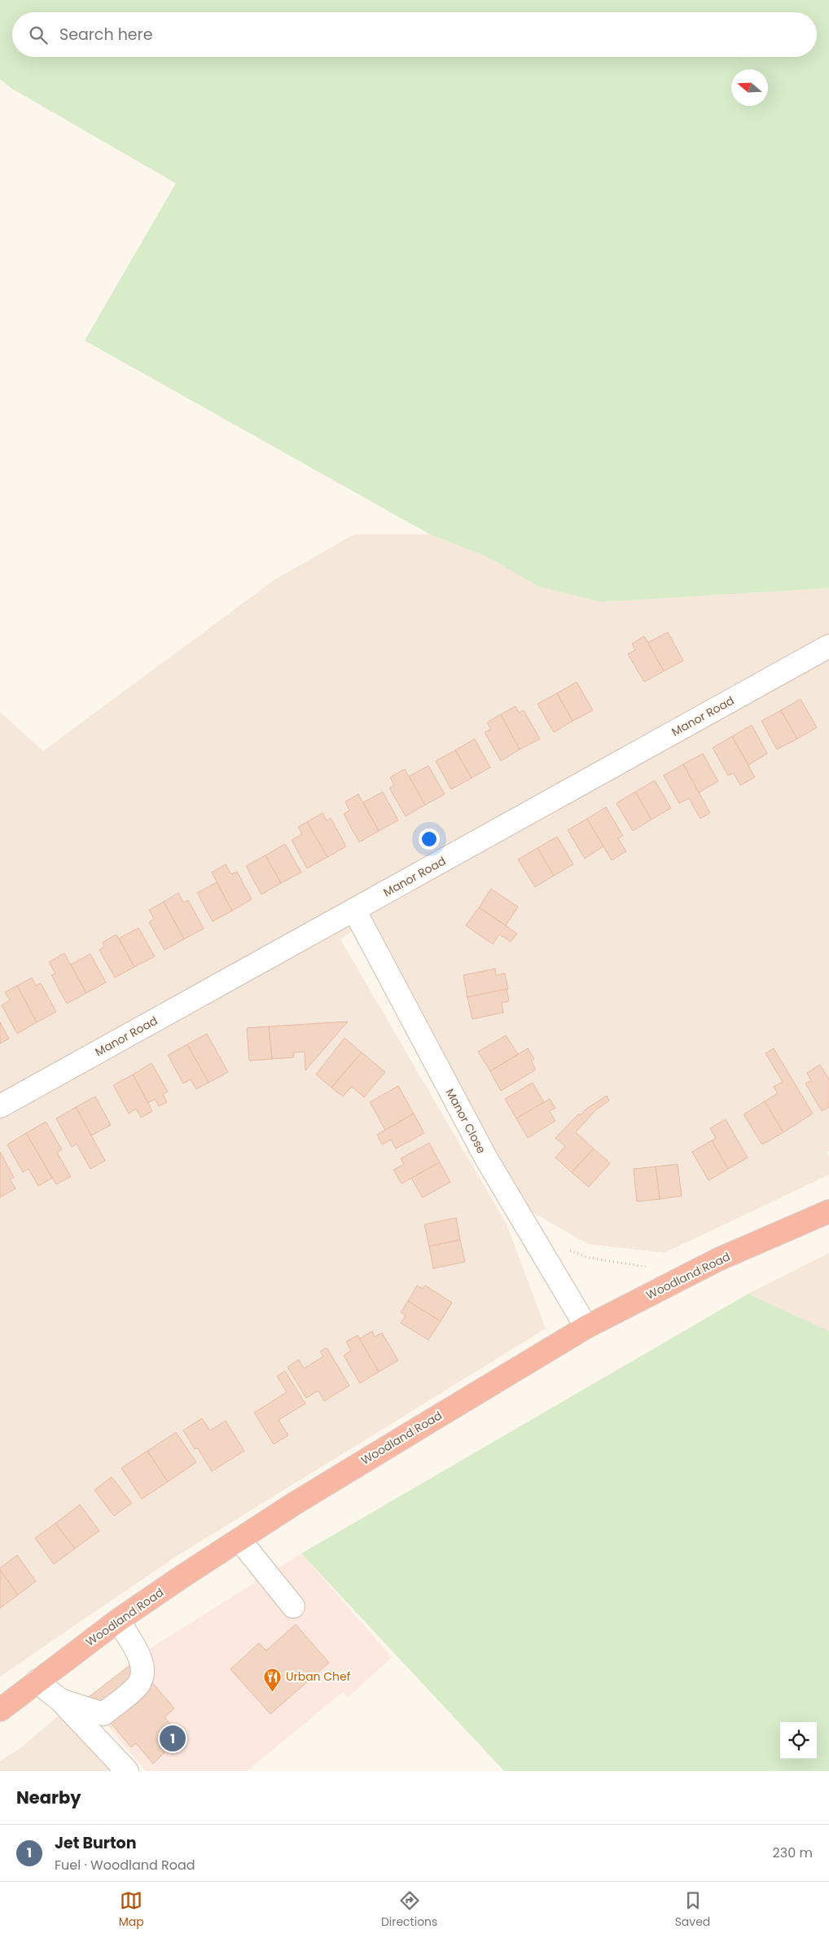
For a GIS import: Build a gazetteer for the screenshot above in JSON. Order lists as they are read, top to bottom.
{
  "streets": {
    "highway": ["Woodland Road"],
    "street": ["Manor Road", "Manor Close"]
  },
  "crossings": [
    ["Manor Road", "Manor Close"],
    ["Manor Close", "Woodland Road"]
  ],
  "places": {
    "restaurant": ["Urban Chef"]
  },
  "north": "left",
  "page": {
    "search": "Search here",
    "pins": "1",
    "heading": "Nearby",
    "list": [
      {
        "mark": "1",
        "name": "Jet Burton",
        "note": "Fuel · Woodland Road",
        "value": "230 m"
      }
    ],
    "nav": ["Map", "Directions", "Saved"]
  }
}
